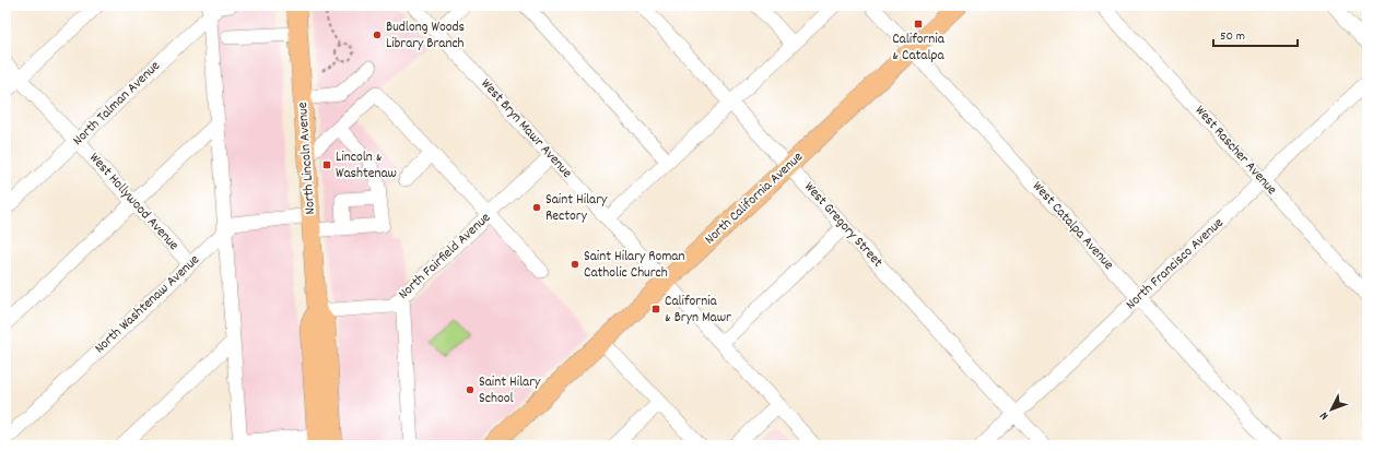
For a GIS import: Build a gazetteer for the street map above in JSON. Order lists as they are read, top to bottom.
{
  "streets": {
    "main road": ["North Lincoln Avenue", "North California Avenue"],
    "street": [
      "North Talman Avenue",
      "West Bryn Mawr Avenue",
      "West Rascher Avenue",
      "West Hollywood Avenue",
      "West Gregory Street",
      "West Catalpa Avenue",
      "North Fairfield Avenue",
      "North Francisco Avenue",
      "North Washtenaw Avenue"
    ]
  },
  "crossings": [
    ["North Talman Avenue", "West Hollywood Avenue"],
    ["West Bryn Mawr Avenue", "North California Avenue"],
    ["West Bryn Mawr Avenue", "North Fairfield Avenue"],
    ["West Rascher Avenue", "North Francisco Avenue"],
    ["North Lincoln Avenue", "North Fairfield Avenue"],
    ["North Lincoln Avenue", "North Washtenaw Avenue"],
    ["North California Avenue", "West Gregory Street"],
    ["North California Avenue", "West Catalpa Avenue"],
    ["West Hollywood Avenue", "North Washtenaw Avenue"],
    ["West Gregory Street", "North Francisco Avenue"],
    ["West Catalpa Avenue", "North Francisco Avenue"]
  ],
  "places": {
    "transit": ["California & Catalpa", "Lincoln & Washtenaw", "California & Bryn Mawr"],
    "other": [
      "Budlong Woods Library Branch",
      "Saint Hilary Rectory",
      "Saint Hilary Roman Catholic Church",
      "Saint Hilary School"
    ]
  },
  "scale_bar": "50 m",
  "north": "bottom left"
}
